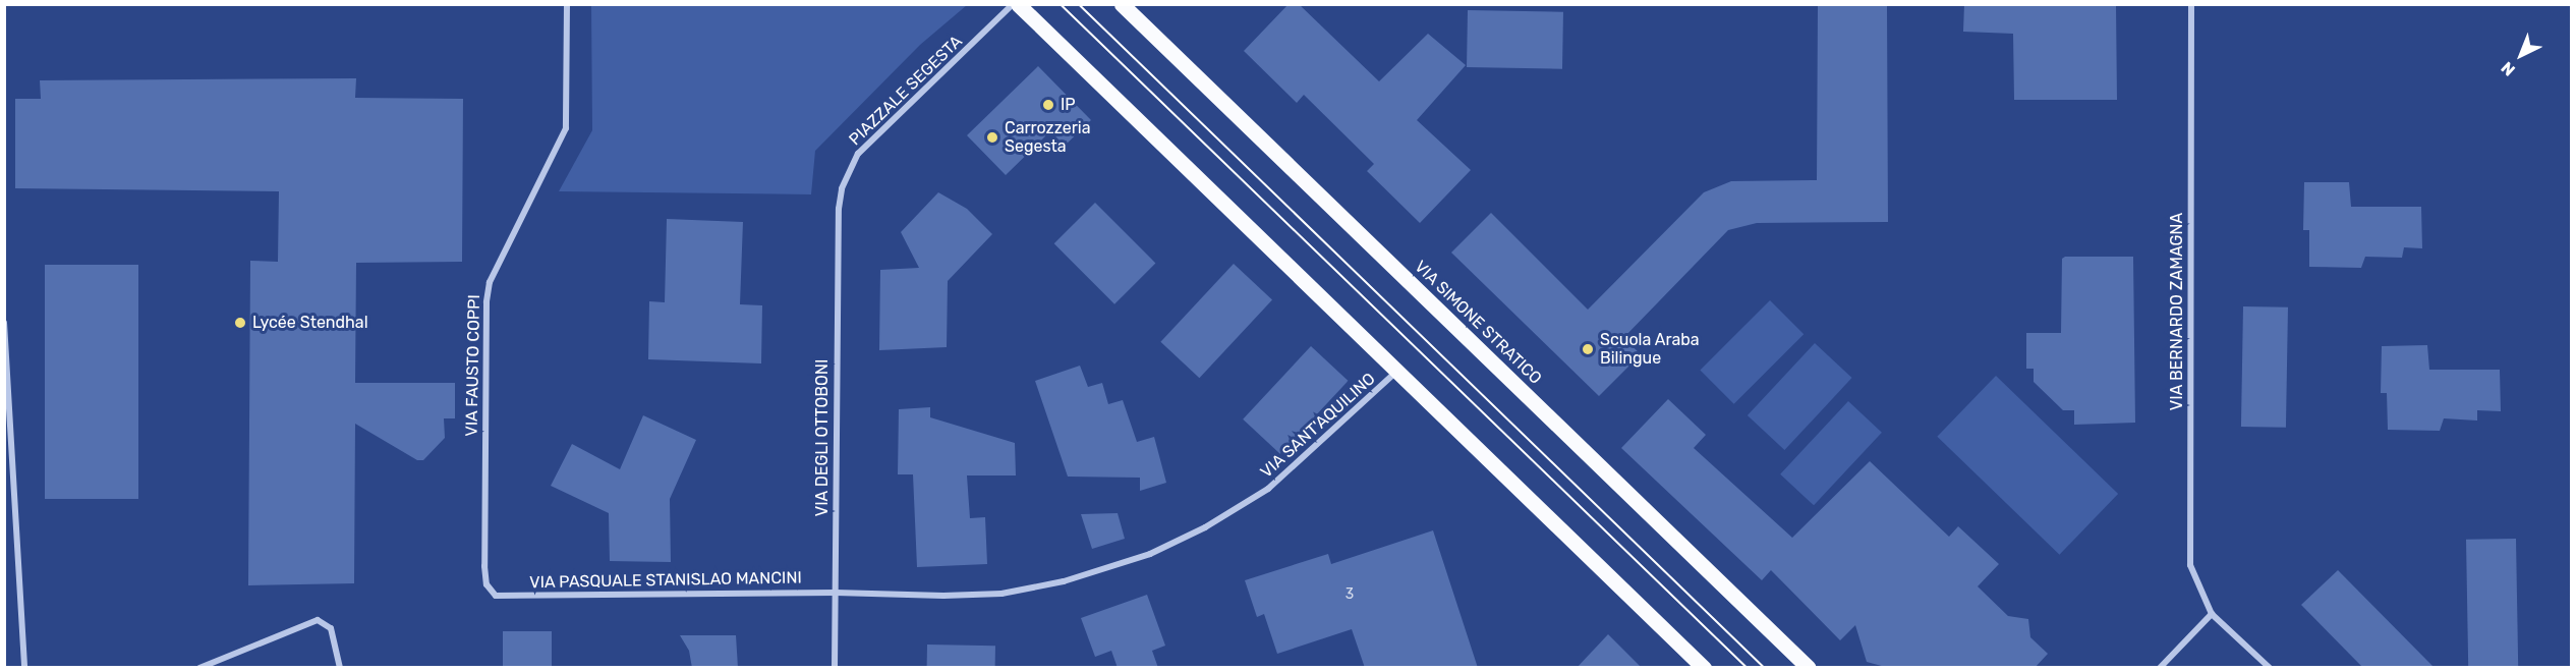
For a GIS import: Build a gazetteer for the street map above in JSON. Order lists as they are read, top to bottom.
{
  "streets": {
    "main road": ["VIA SIMONE STRATICO"],
    "street": [
      "PIAZZALE SEGESTA",
      "VIA BERNARDO ZAMAGNA",
      "VIA FAUSTO COPPI",
      "VIA SANT'AQUILINO",
      "VIA DEGLI OTTOBONI",
      "VIA PASQUALE STANISLAO MANCINI"
    ]
  },
  "crossings": [
    ["PIAZZALE SEGESTA", "VIA DEGLI OTTOBONI"],
    ["VIA FAUSTO COPPI", "VIA PASQUALE STANISLAO MANCINI"],
    ["VIA SANT'AQUILINO", "VIA DEGLI OTTOBONI"],
    ["VIA SANT'AQUILINO", "VIA PASQUALE STANISLAO MANCINI"],
    ["VIA DEGLI OTTOBONI", "VIA PASQUALE STANISLAO MANCINI"]
  ],
  "places": [
    "IP",
    "Carrozzeria Segesta",
    "Lycée Stendhal",
    "Scuola Araba Bilingue"
  ],
  "house_numbers": ["3"],
  "north": "bottom left"
}
